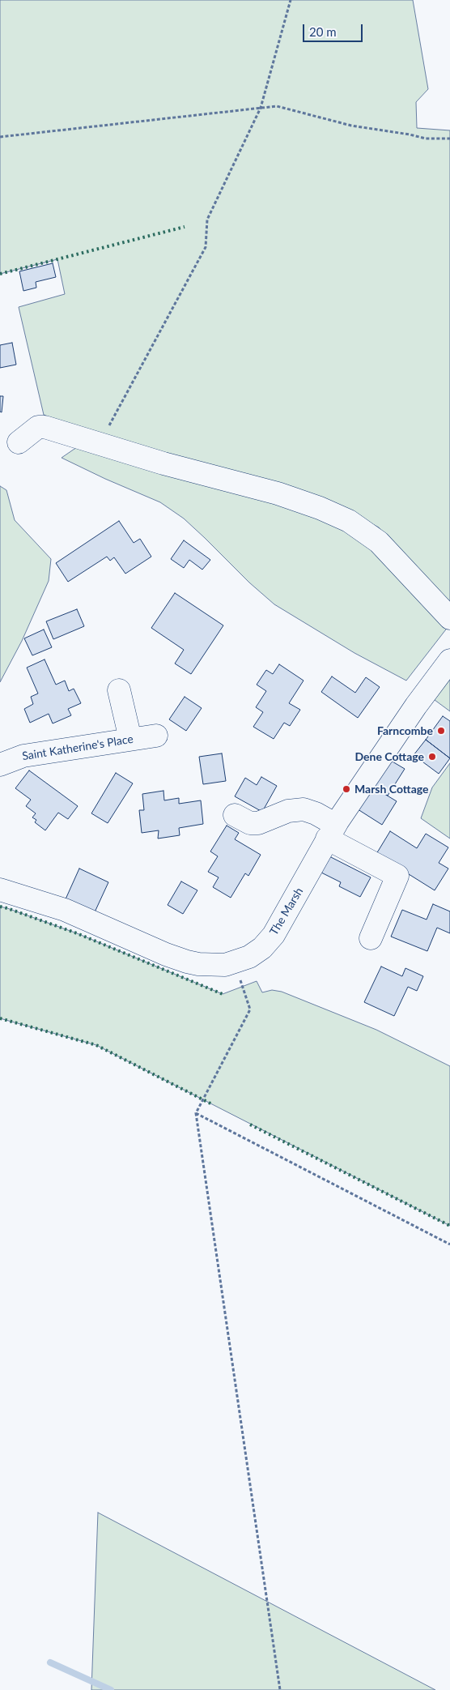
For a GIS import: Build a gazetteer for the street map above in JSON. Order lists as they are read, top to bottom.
{
  "streets": {
    "street": ["Saint Katherine's Place", "The Marsh"]
  },
  "places": ["Farncombe", "Dene Cottage", "Marsh Cottage"],
  "scale_bar": "20 m"
}
